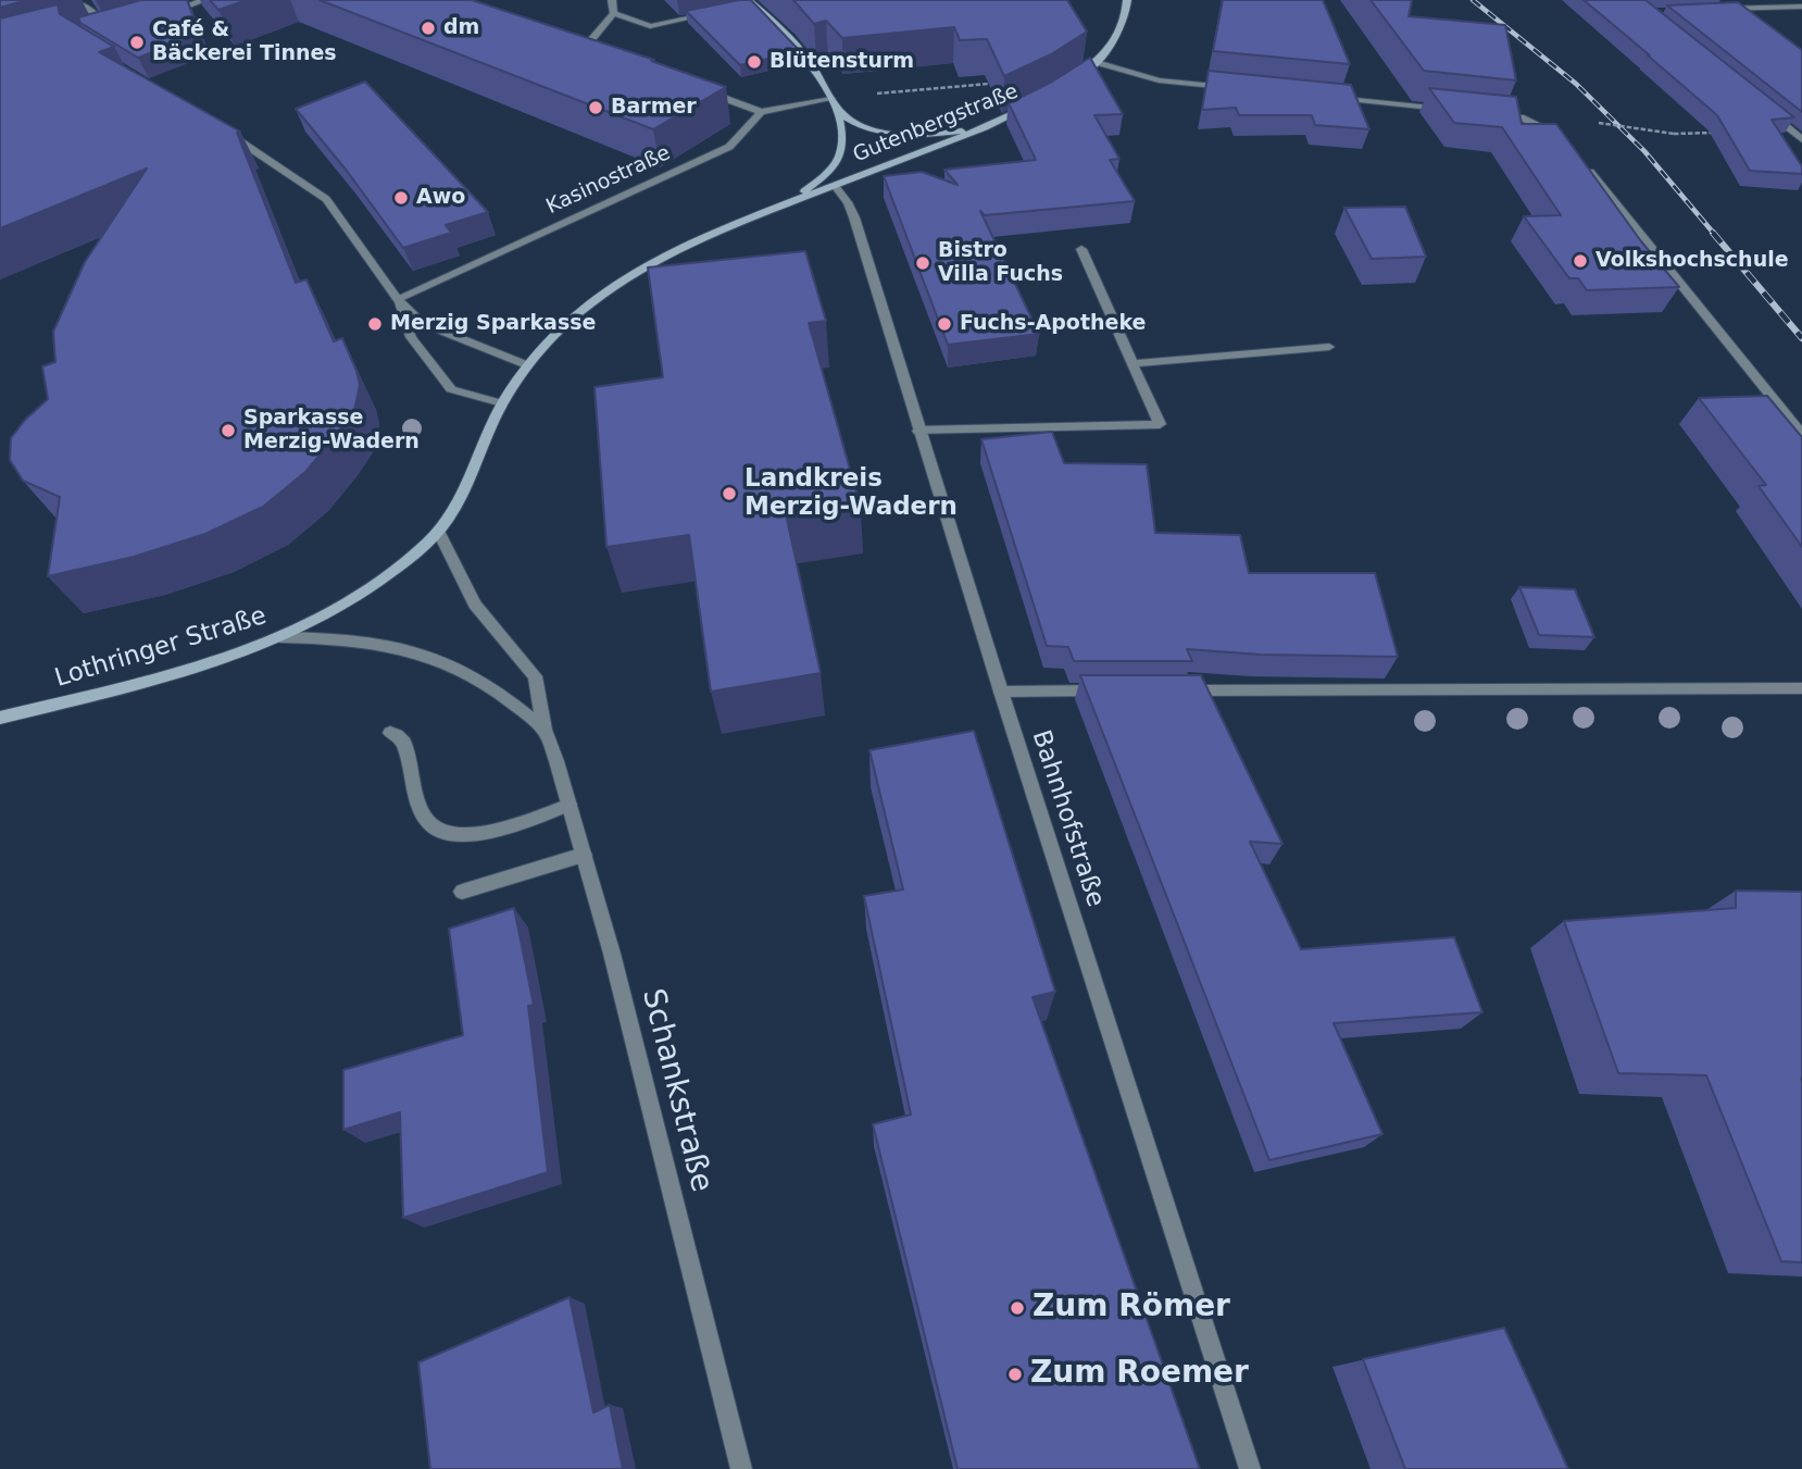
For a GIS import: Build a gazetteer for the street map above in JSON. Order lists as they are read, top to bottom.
{
  "streets": {
    "main road": ["Gutenbergstraße", "Lothringer Straße"],
    "street": ["Kasinostraße", "Bahnhofstraße", "Schankstraße"]
  },
  "crossings": [
    ["Gutenbergstraße", "Lothringer Straße"],
    ["Gutenbergstraße", "Bahnhofstraße"],
    ["Lothringer Straße", "Bahnhofstraße"],
    ["Lothringer Straße", "Schankstraße"]
  ],
  "places": [
    "dm",
    "Café & Bäckerei Tinnes",
    "Blütensturm",
    "Barmer",
    "Awo",
    "Volkshochschule",
    "Bistro Villa Fuchs",
    "Merzig Sparkasse",
    "Fuchs-Apotheke",
    "Sparkasse Merzig-Wadern",
    "Landkreis Merzig-Wadern",
    "Zum Römer",
    "Zum Roemer"
  ]
}
